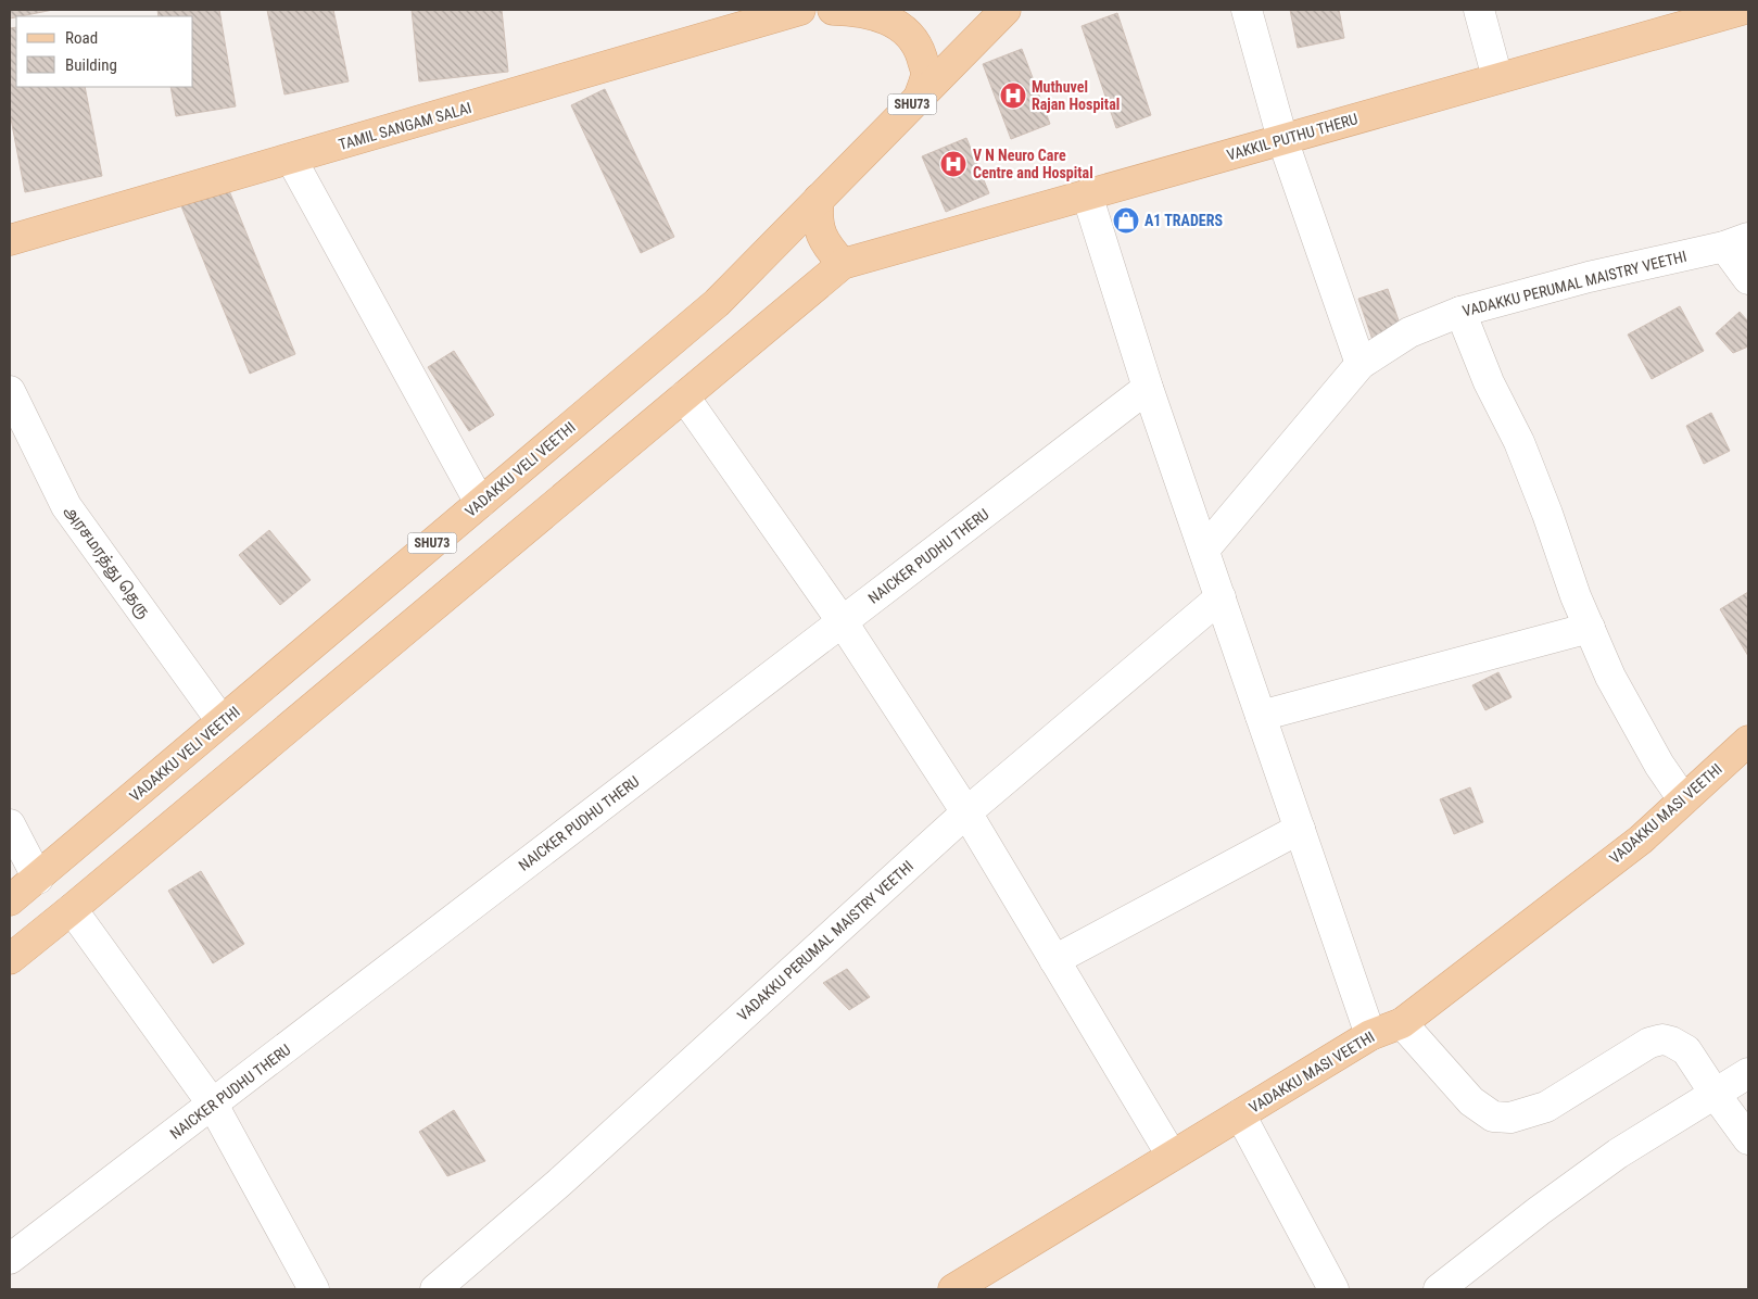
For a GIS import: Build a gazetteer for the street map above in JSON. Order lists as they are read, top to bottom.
{
  "streets": {
    "main road": [
      "SHU73",
      "TAMIL SANGAM SALAI",
      "VAKKIL PUTHU THERU",
      "VADAKKU VELI VEETHI",
      "VADAKKU MASI VEETHI"
    ],
    "street": ["VADAKKU PERUMAL MAISTRY VEETHI", "NAICKER PUDHU THERU", "அரசமரத்து தெரு"]
  },
  "crossings": [
    ["VADAKKU VELI VEETHI", "அரசமரத்து தெரு"]
  ],
  "places": {
    "hospital": ["Muthuvel Rajan Hospital", "V N Neuro Care Centre and Hospital"],
    "shop": ["A1 TRADERS"]
  },
  "legend": ["Road", "Building"]
}
